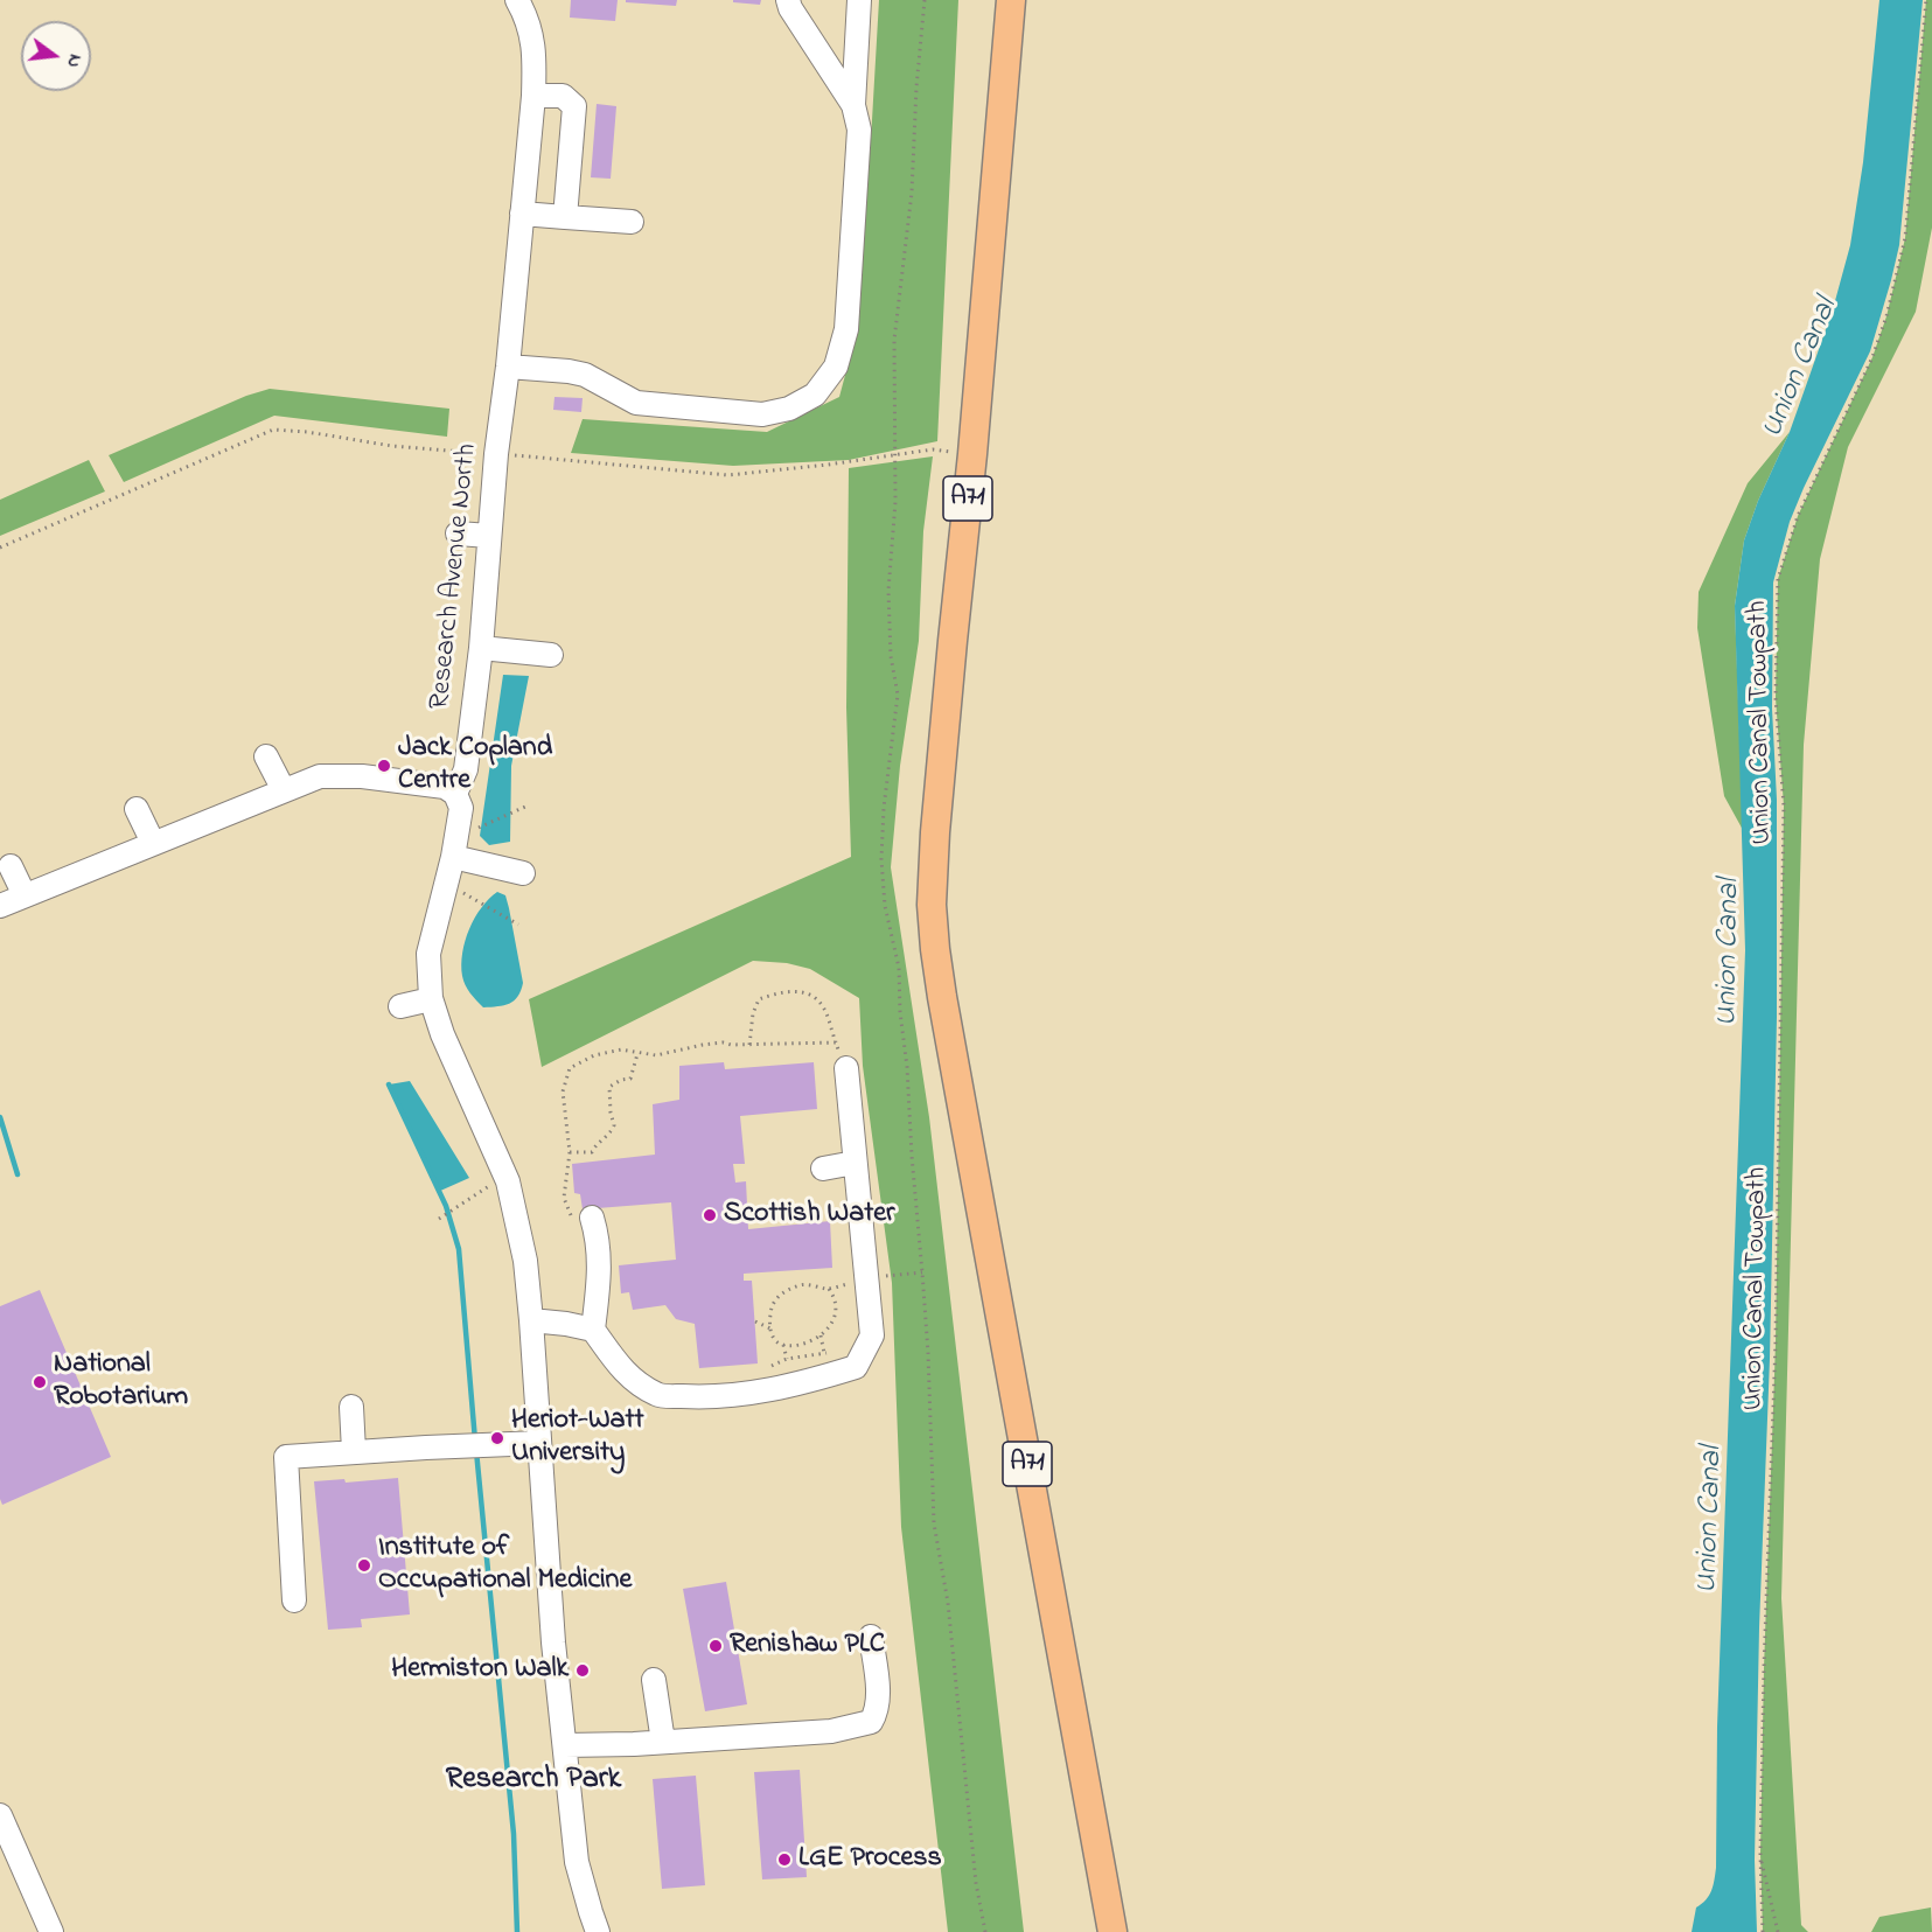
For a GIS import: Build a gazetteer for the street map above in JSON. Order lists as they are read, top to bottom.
{
  "streets": {
    "main road": ["A71"],
    "street": ["Research Avenue North"],
    "path": ["Union Canal Towpath"]
  },
  "districts": ["Research Park"],
  "water": ["Union Canal"],
  "places": [
    "Jack Copland Centre",
    "Scottish Water",
    "National Robotarium",
    "Heriot-Watt University",
    "Institute of Occupational Medicine",
    "Renishaw PLC",
    "Hermiston Walk",
    "LGE Process"
  ],
  "north": "right"
}
